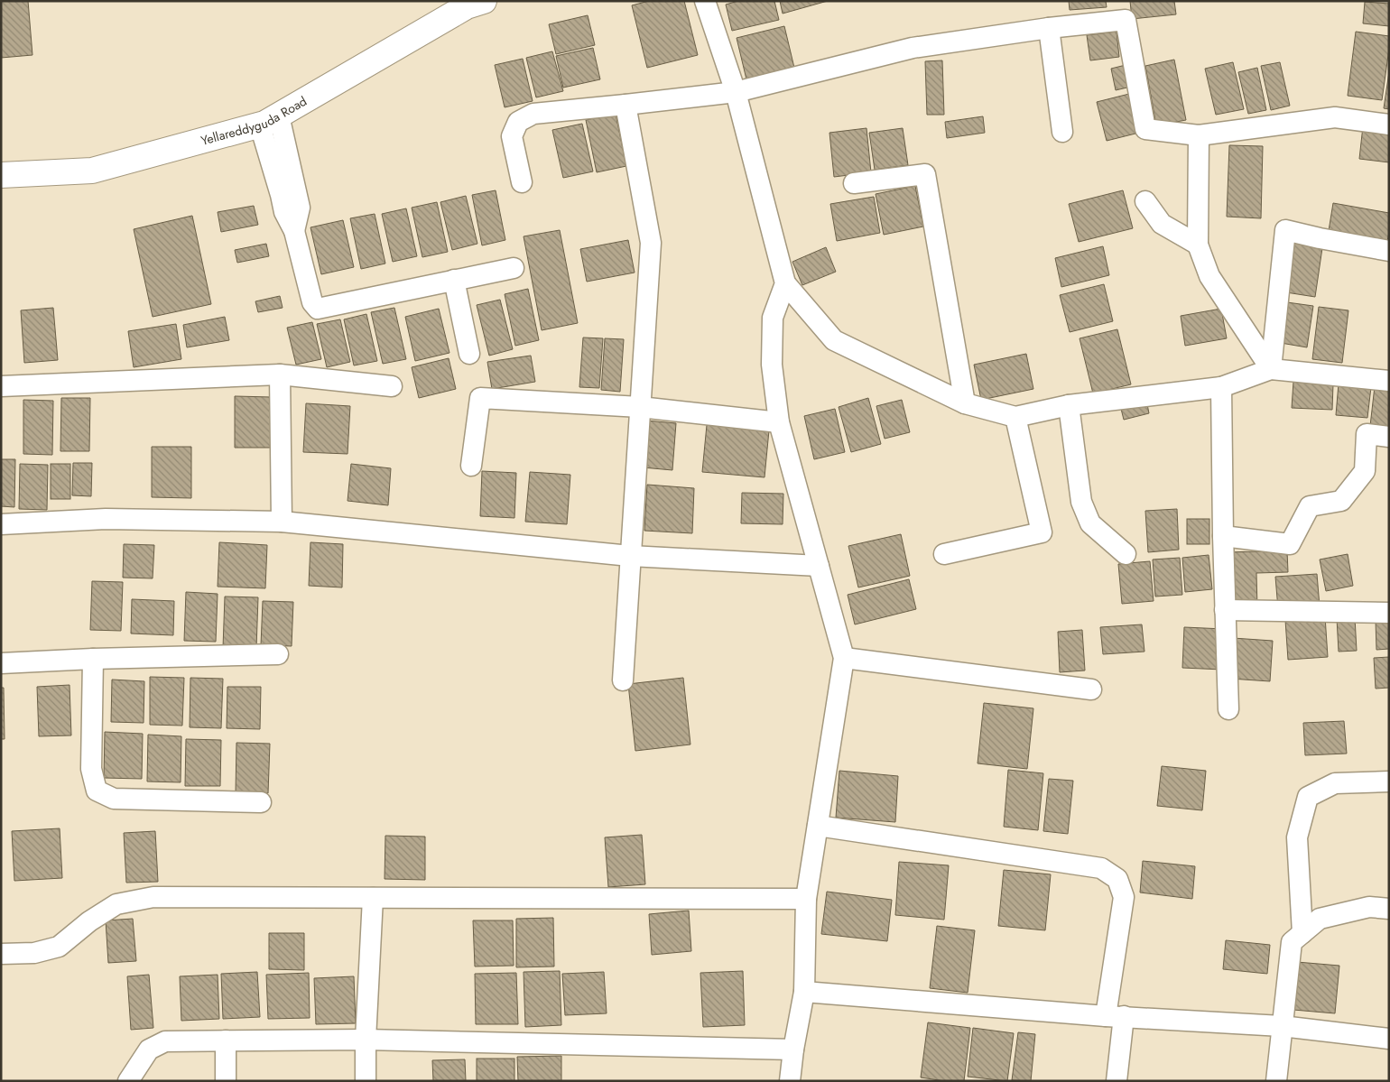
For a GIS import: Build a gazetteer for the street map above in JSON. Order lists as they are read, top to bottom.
{
  "streets": {
    "street": ["Yellareddyguda Road"]
  }
}
